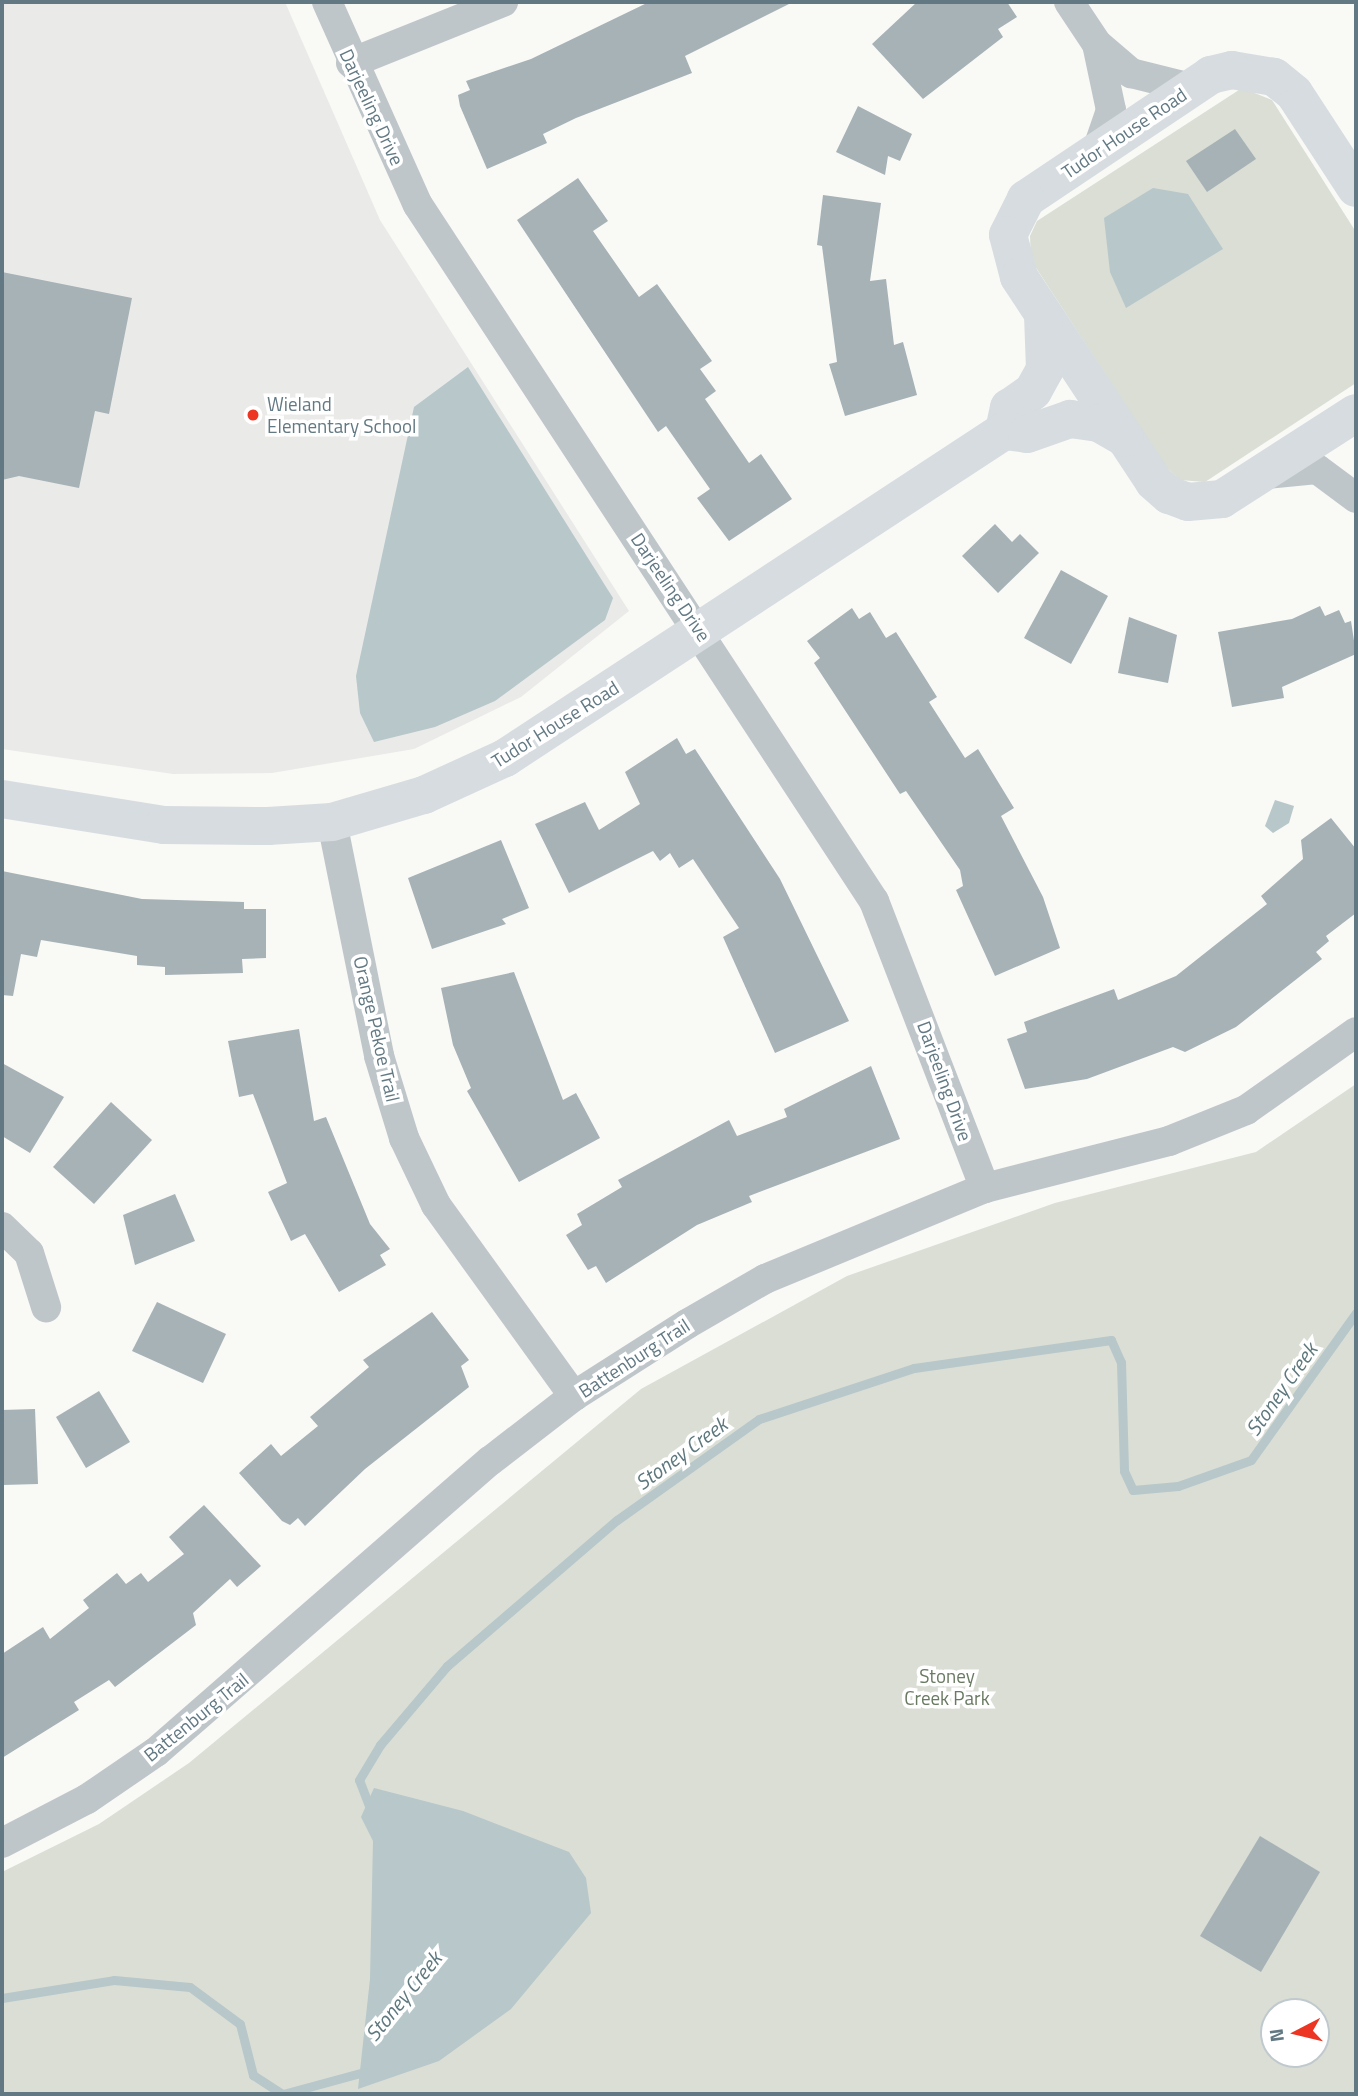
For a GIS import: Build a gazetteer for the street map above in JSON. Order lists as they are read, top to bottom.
{
  "streets": {
    "street": [
      "Darjeeling Drive",
      "Tudor House Road",
      "Orange Pekoe Trail",
      "Battenburg Trail"
    ]
  },
  "crossings": [
    ["Darjeeling Drive", "Tudor House Road"],
    ["Darjeeling Drive", "Battenburg Trail"],
    ["Tudor House Road", "Orange Pekoe Trail"],
    ["Orange Pekoe Trail", "Battenburg Trail"]
  ],
  "water": ["Stoney Creek"],
  "parks": ["Stoney Creek Park"],
  "places": ["Wieland Elementary School"],
  "north": "left"
}
